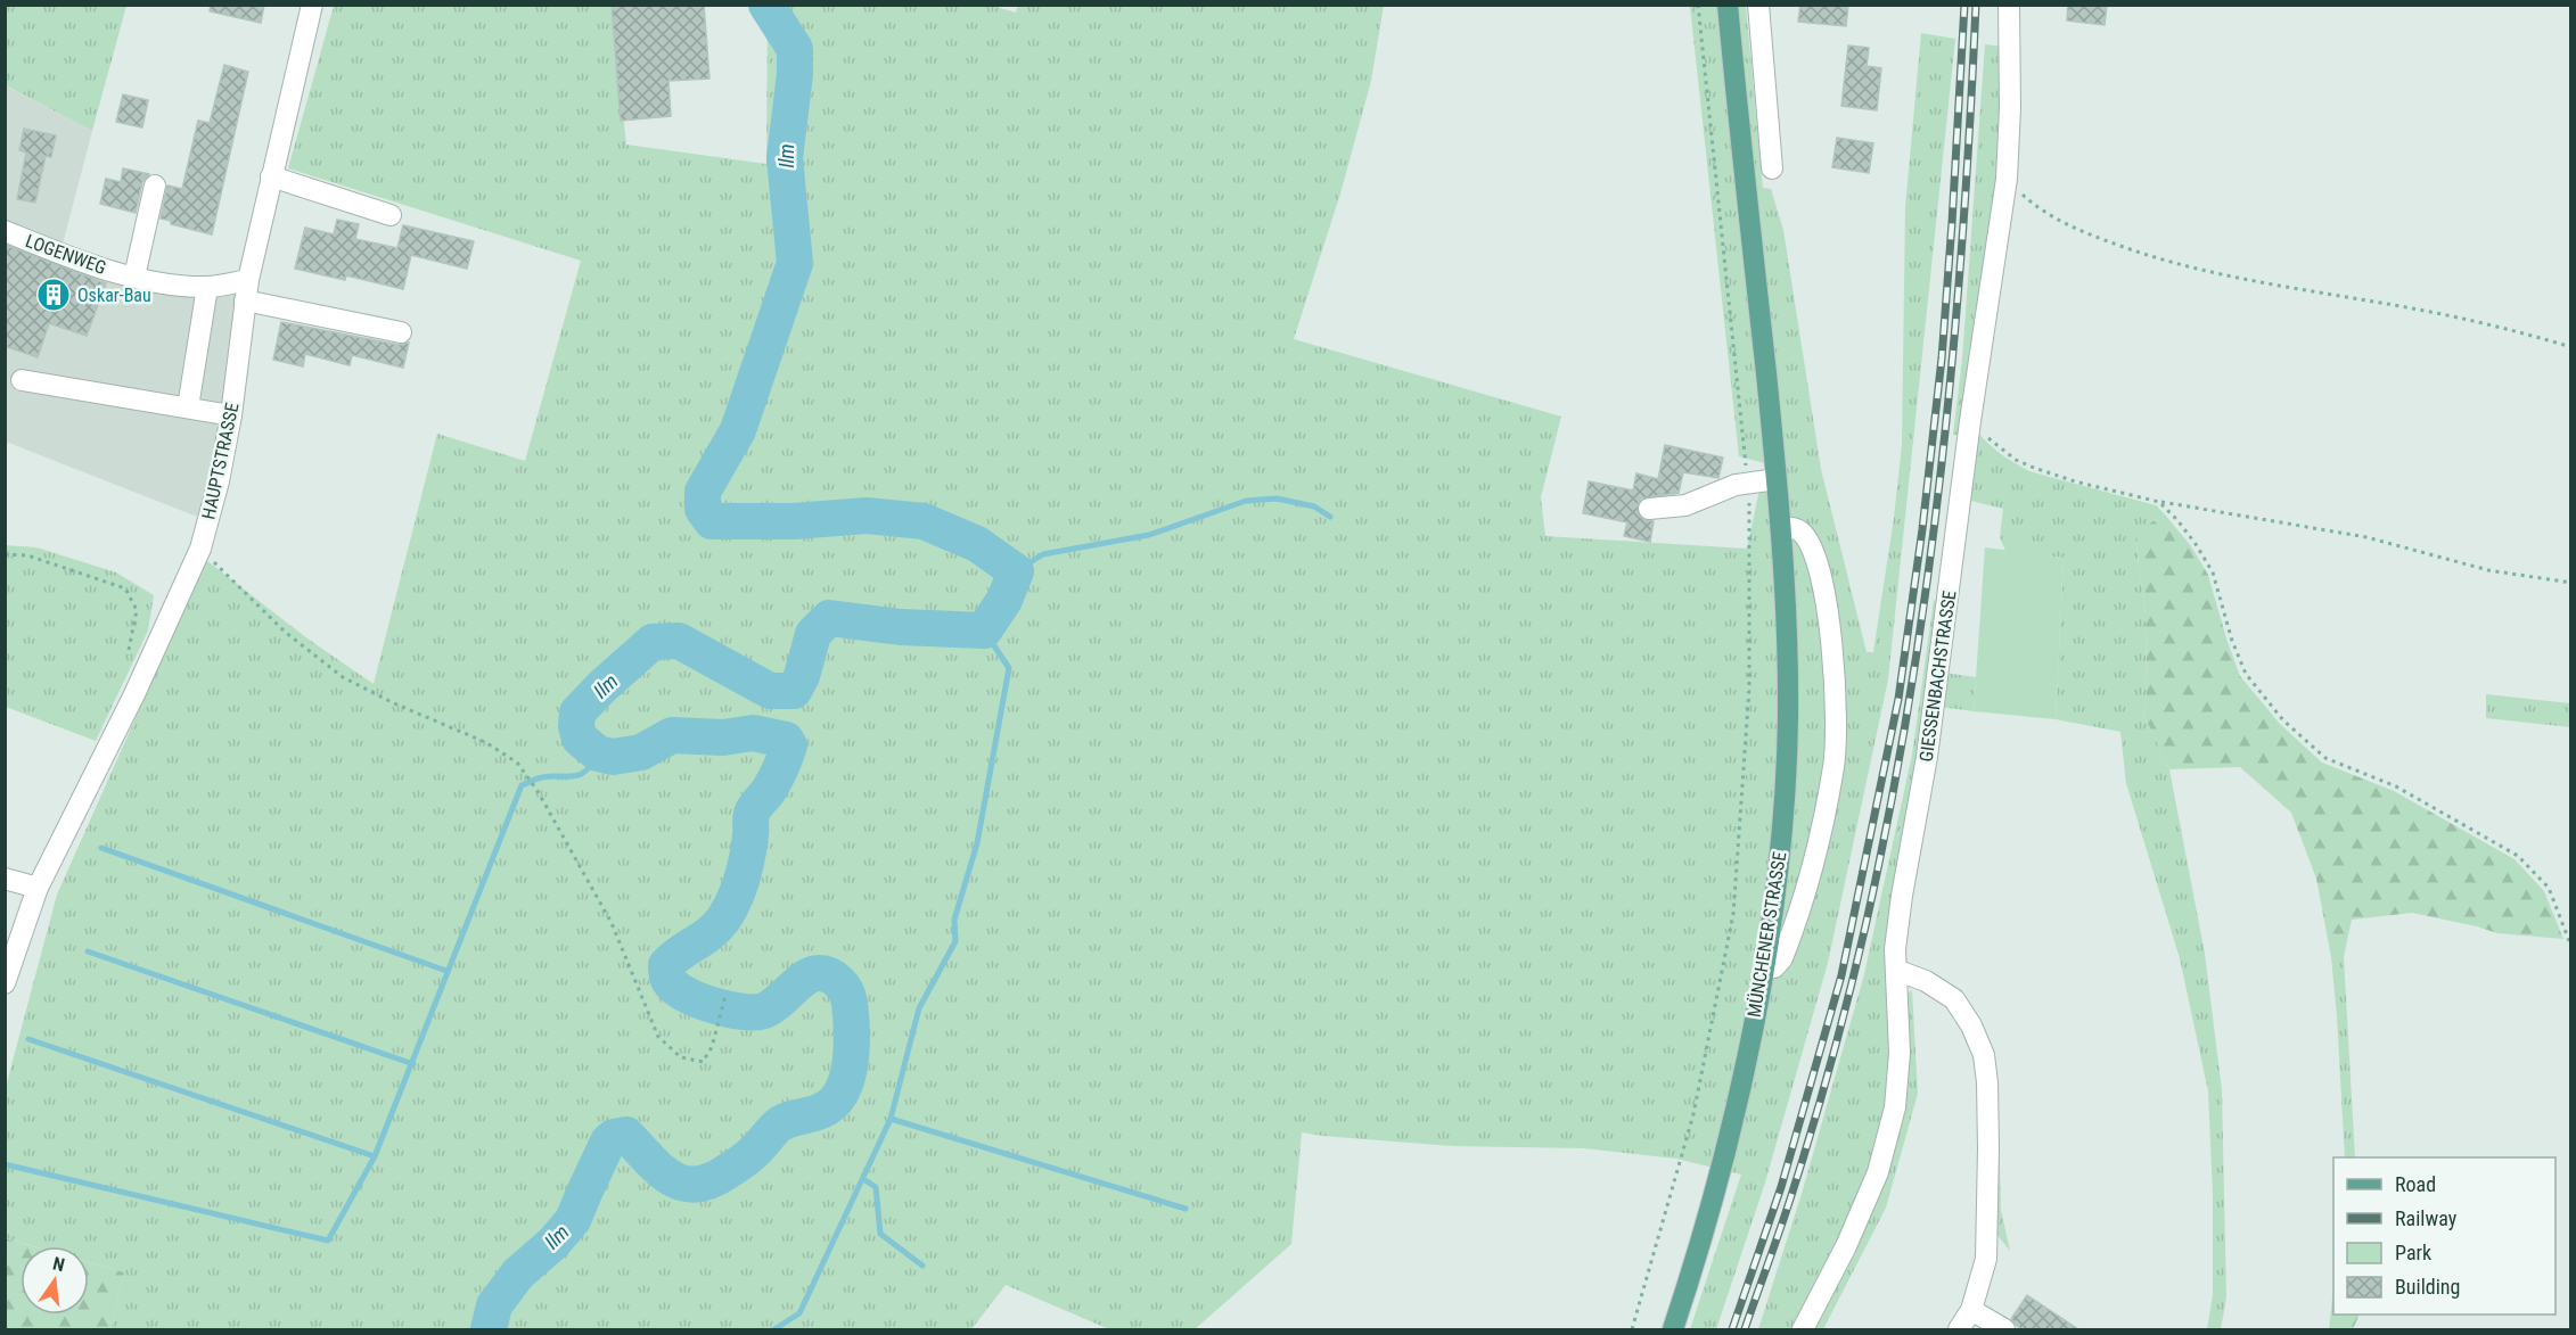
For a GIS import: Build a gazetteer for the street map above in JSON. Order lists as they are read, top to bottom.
{
  "streets": {
    "main road": ["MÜNCHENER STRASSE"],
    "street": ["LOGENWEG", "HAUPTSTRASSE", "GIESSENBACHSTRASSE"]
  },
  "crossings": [
    ["LOGENWEG", "HAUPTSTRASSE"]
  ],
  "water": ["Ilm"],
  "places": {
    "building": ["Oskar-Bau"]
  },
  "legend": [
    "Road",
    "Railway",
    "Park",
    "Building"
  ],
  "north": "top"
}
